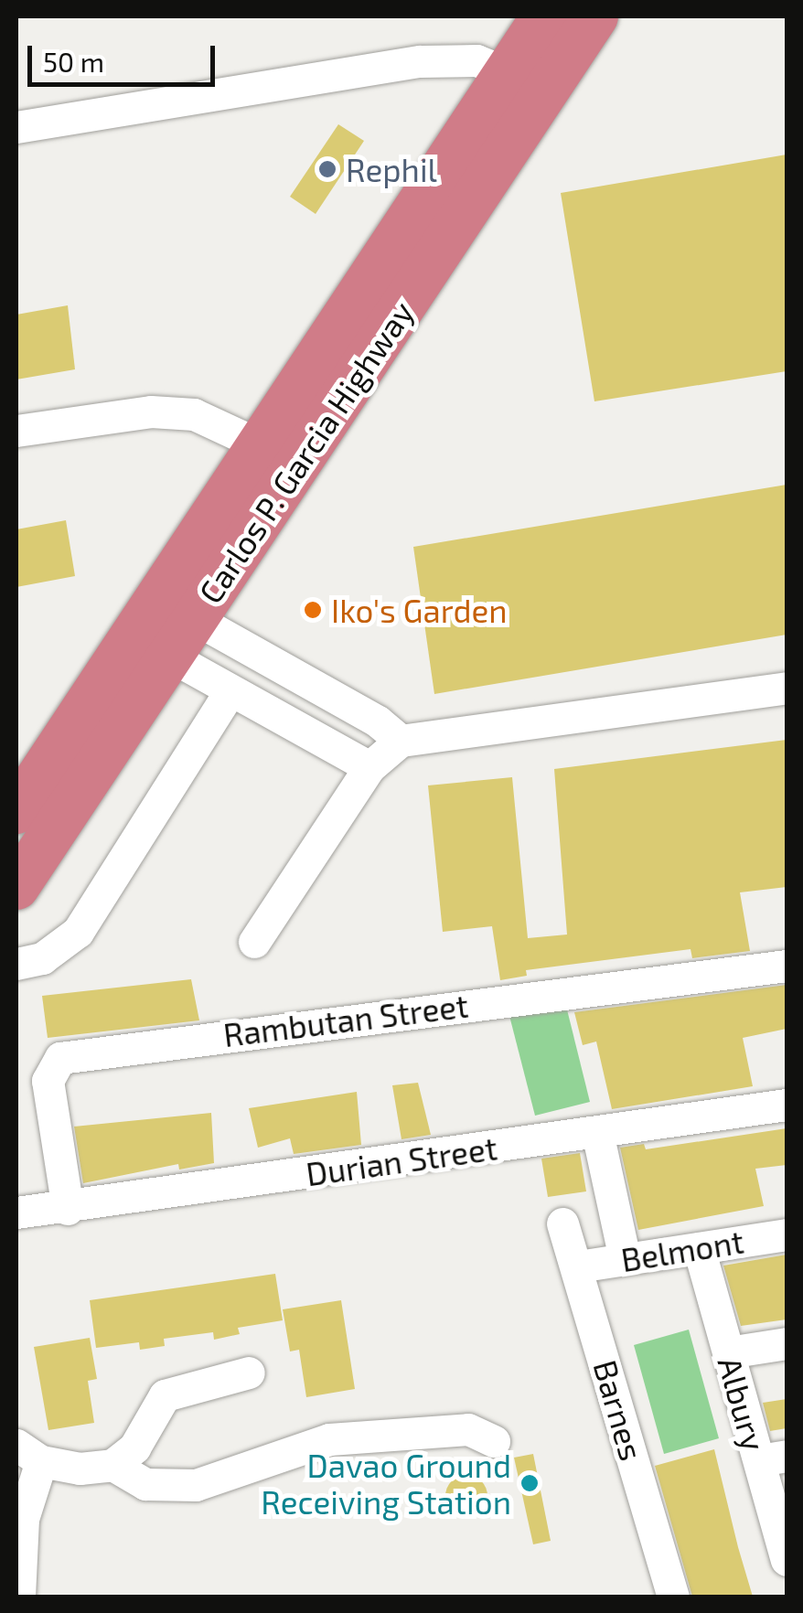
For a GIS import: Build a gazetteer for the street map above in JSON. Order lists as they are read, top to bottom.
{
  "streets": {
    "highway": ["Carlos P. Garcia Highway"],
    "street": [
      "Rambutan Street",
      "Durian Street",
      "Belmont",
      "Albury",
      "Barnes"
    ]
  },
  "crossings": [
    ["Rambutan Street", "Durian Street"],
    ["Belmont", "Albury"],
    ["Belmont", "Barnes"]
  ],
  "places": ["Rephil", "Iko's Garden", "Davao Ground Receiving Station"],
  "scale_bar": "50 m"
}
